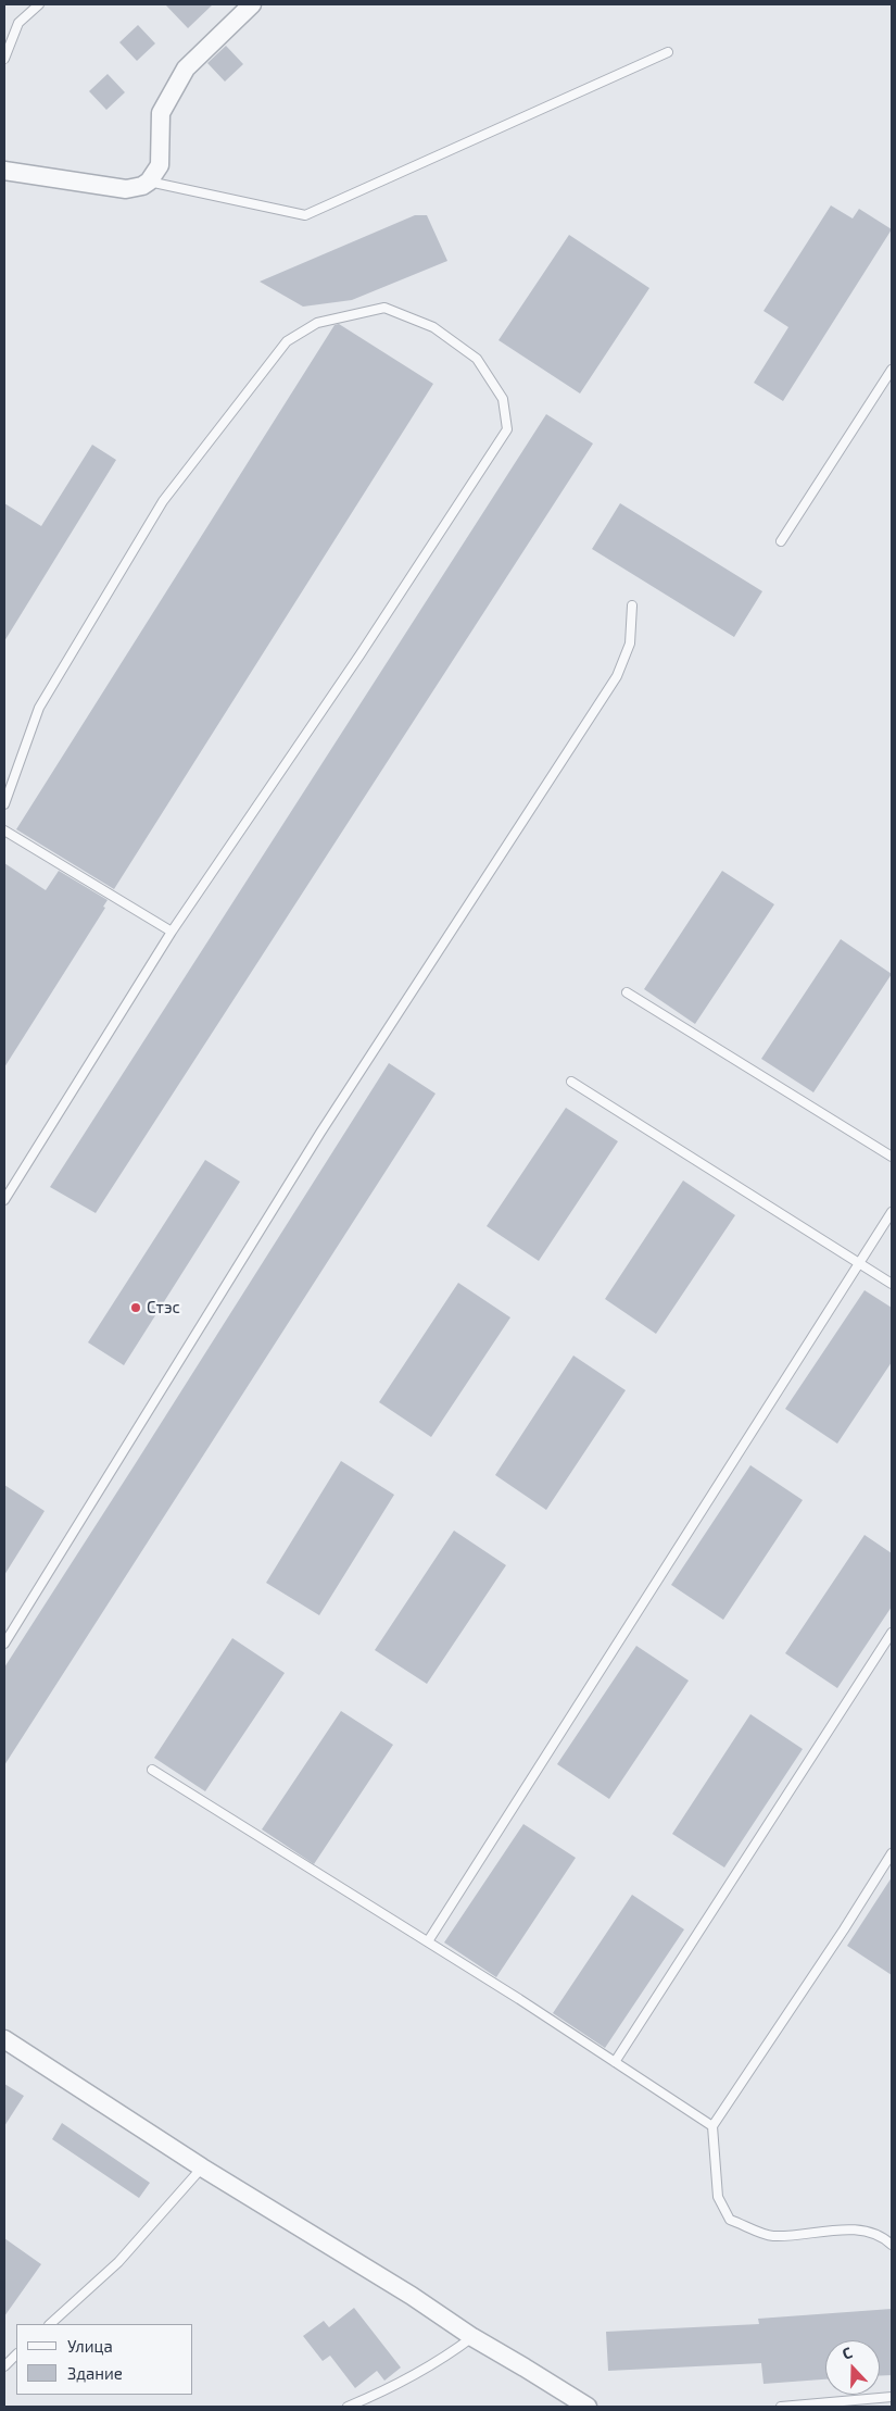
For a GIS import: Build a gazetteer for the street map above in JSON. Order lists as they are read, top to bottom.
{
  "places": ["Стэс"],
  "legend": ["Улица", "Здание"],
  "north": "top"
}
